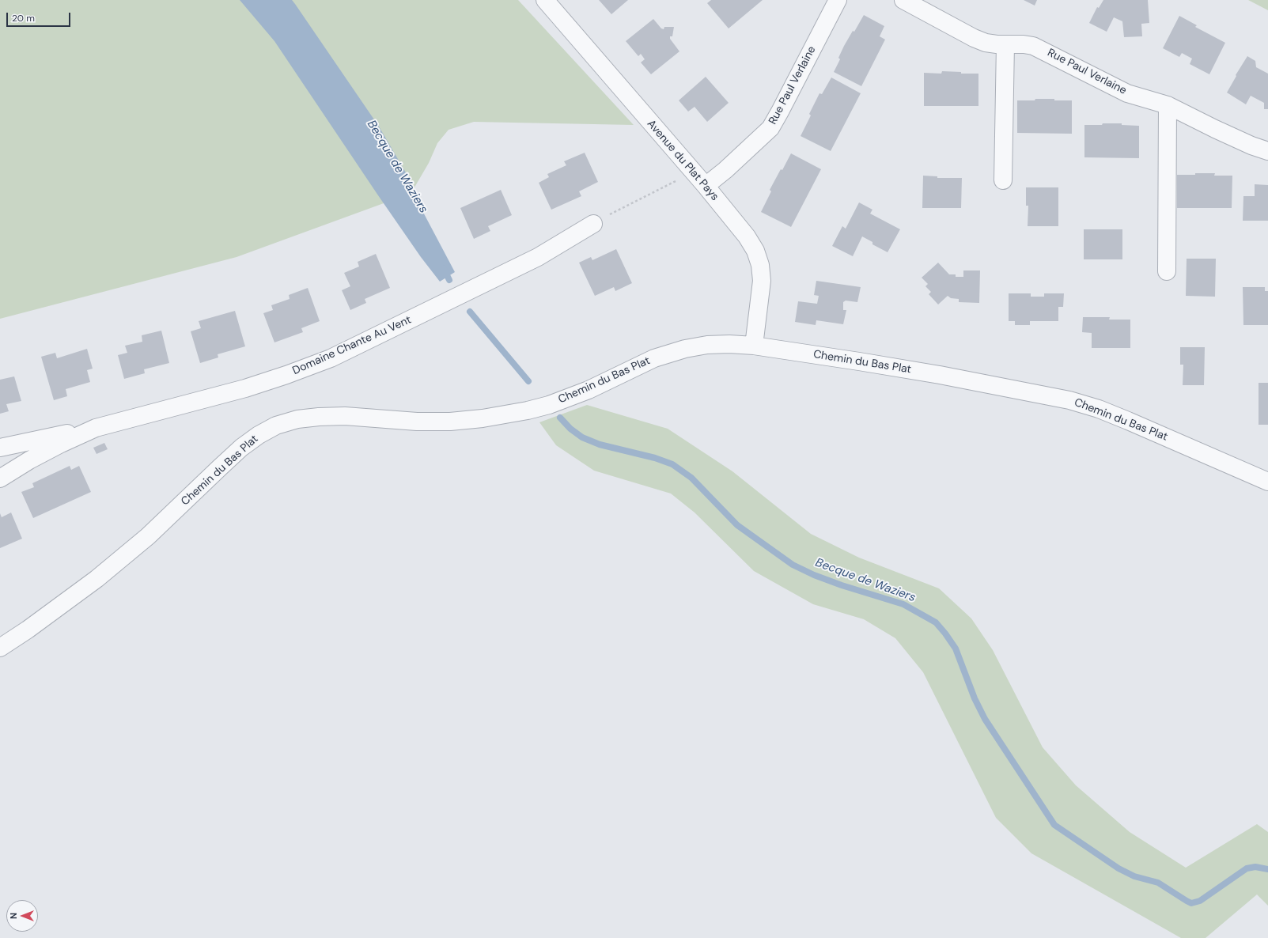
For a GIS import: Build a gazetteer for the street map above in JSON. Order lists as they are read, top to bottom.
{
  "streets": {
    "street": [
      "Rue Paul Verlaine",
      "Avenue du Plat Pays",
      "Domaine Chante Au Vent",
      "Chemin du Bas Plat"
    ]
  },
  "crossings": [
    ["Rue Paul Verlaine", "Avenue du Plat Pays"],
    ["Avenue du Plat Pays", "Chemin du Bas Plat"]
  ],
  "water": ["Becque de Waziers"],
  "scale_bar": "20 m",
  "north": "left"
}
